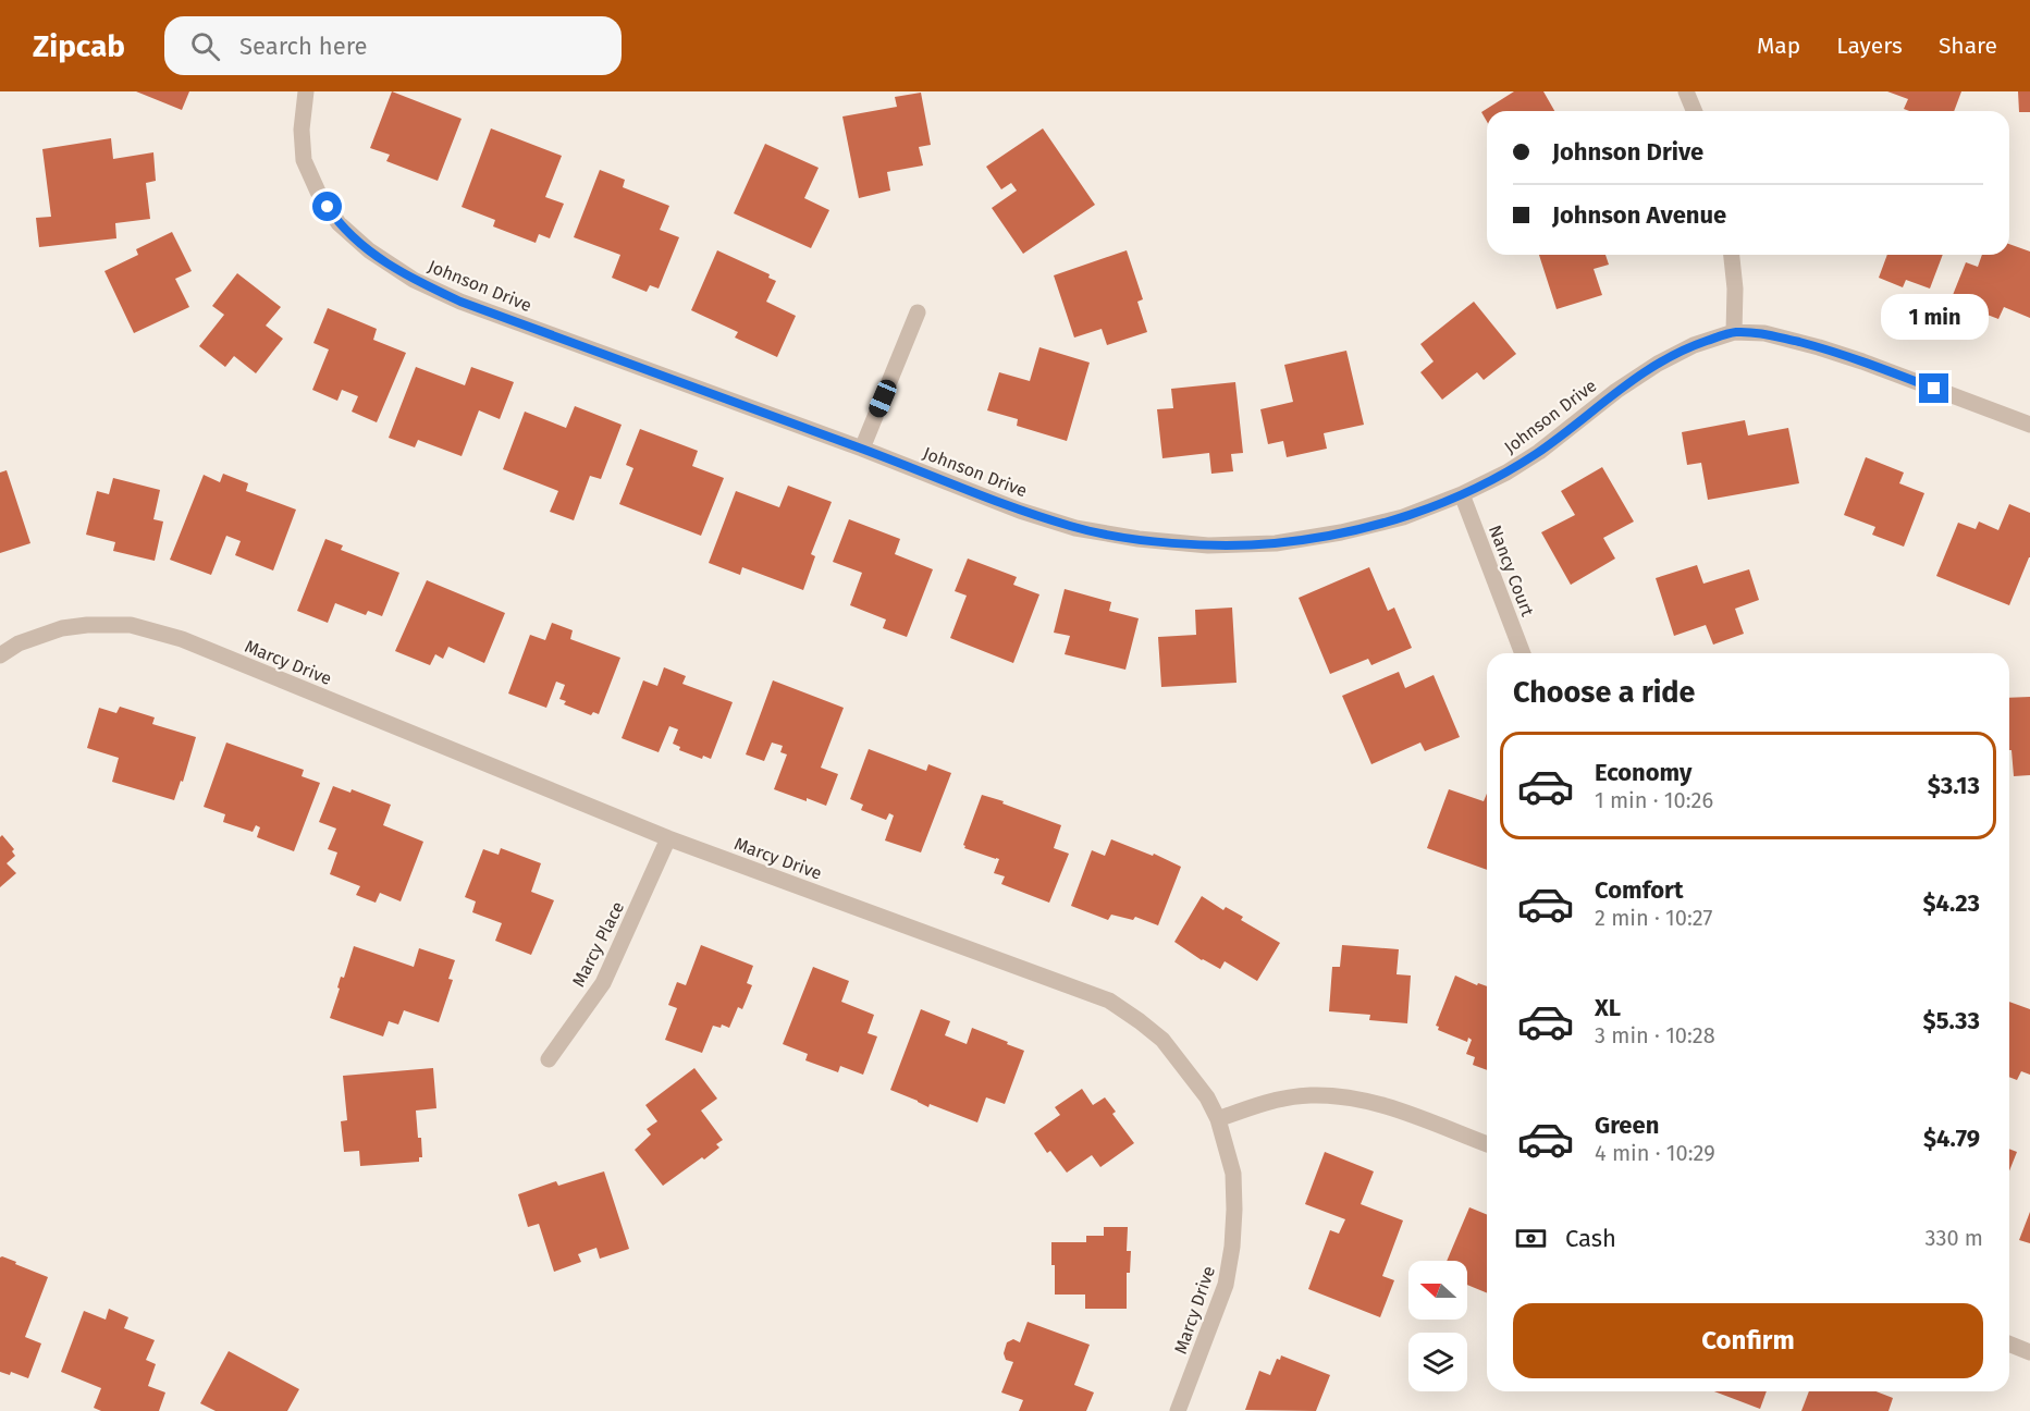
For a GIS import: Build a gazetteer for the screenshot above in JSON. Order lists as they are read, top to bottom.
{
  "streets": {
    "street": [
      "Johnson Drive",
      "Nancy Court",
      "Marcy Drive",
      "Marcy Place"
    ]
  },
  "crossings": [
    ["Johnson Drive", "Nancy Court"],
    ["Marcy Drive", "Marcy Place"]
  ],
  "north": "left",
  "page": {
    "header": "Zipcab",
    "search": "Search here",
    "nav": ["Map", "Layers", "Share"],
    "banner": ["Johnson Drive", "Johnson Avenue"],
    "bubble": "1 min",
    "heading": "Choose a ride",
    "list": [
      {
        "name": "Economy",
        "note": "1 min · 10:26",
        "value": "$3.13"
      },
      {
        "name": "Comfort",
        "note": "2 min · 10:27",
        "value": "$4.23"
      },
      {
        "name": "XL",
        "note": "3 min · 10:28",
        "value": "$5.33"
      },
      {
        "name": "Green",
        "note": "4 min · 10:29",
        "value": "$4.79"
      }
    ],
    "pay": ["Cash", "330 m"],
    "buttons": "Confirm"
  }
}
